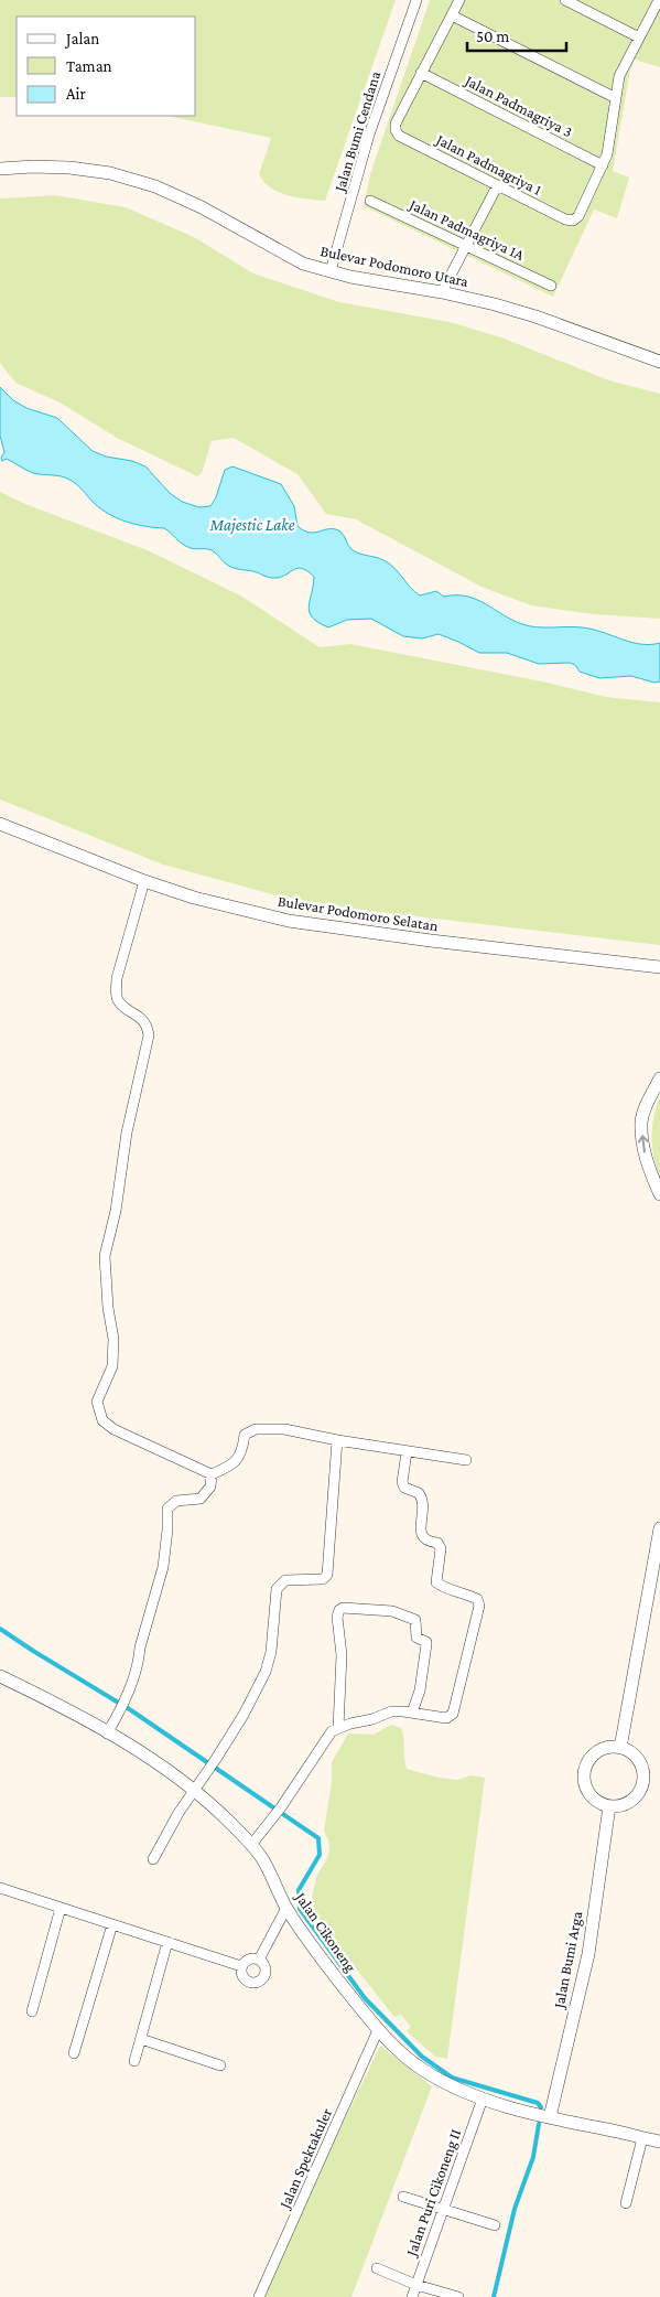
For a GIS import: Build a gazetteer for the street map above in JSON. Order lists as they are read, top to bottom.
{
  "streets": {
    "street": [
      "Jalan Padmagriya 3",
      "Jalan Bumi Cendana",
      "Jalan Padmagriya 1",
      "Jalan Padmagriya 1A",
      "Bulevar Podomoro Utara",
      "Bulevar Podomoro Selatan",
      "Jalan Cikoneng",
      "Jalan Bumi Arga",
      "Jalan Spektakuler",
      "Jalan Puri Cikoneng II"
    ]
  },
  "crossings": [
    ["Jalan Padmagriya 3", "Jalan Padmagriya 1"],
    ["Jalan Bumi Cendana", "Bulevar Podomoro Utara"],
    ["Jalan Cikoneng", "Jalan Bumi Arga"],
    ["Jalan Cikoneng", "Jalan Spektakuler"],
    ["Jalan Cikoneng", "Jalan Puri Cikoneng II"]
  ],
  "water": ["Majestic Lake"],
  "legend": ["Jalan", "Taman", "Air"],
  "scale_bar": "50 m"
}
